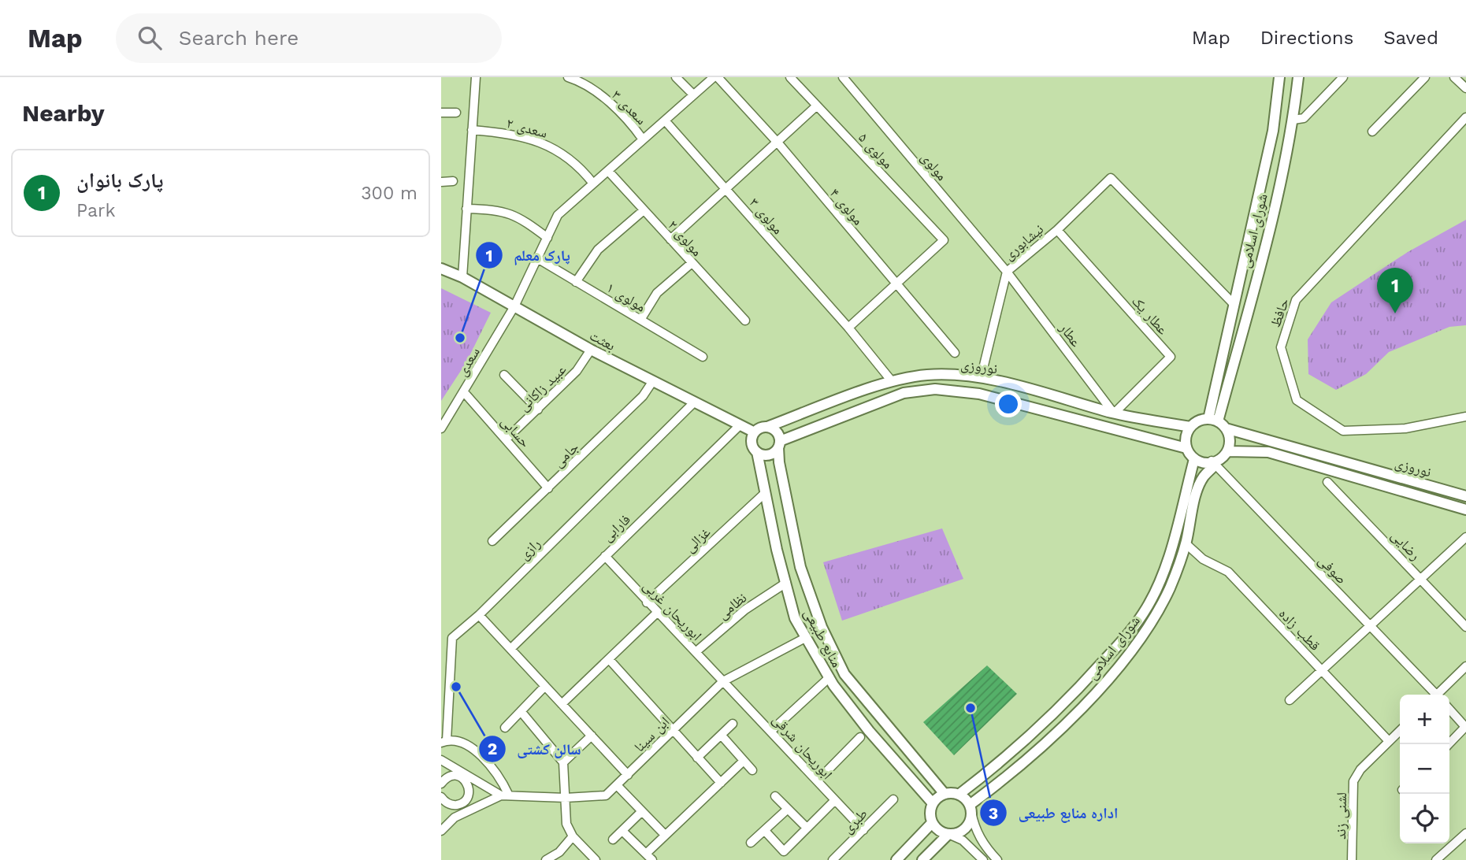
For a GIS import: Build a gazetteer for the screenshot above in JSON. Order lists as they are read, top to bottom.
{
  "streets": {
    "street": [
      "سعدی ۳",
      "سعدی ۲",
      "مولوی ۵",
      "مولوی",
      "مولوی ۴",
      "مولوی ۳",
      "شورای اسلامی",
      "مولوی ۲",
      "نیشابوری",
      "مولوی ۱",
      "حافظ",
      "عطار یک",
      "عطار",
      "بعثت",
      "سعدی",
      "نوروزی",
      "عبید زاکانی",
      "حسابی",
      "جامی",
      "فارابی",
      "غزالی",
      "رضایی",
      "رازی",
      "صوفی",
      "نظامی",
      "ابوریحان غربی",
      "قطب زاده",
      "منابع طبیعی",
      "ابن سینا",
      "ابوریحان شرقی",
      "لشنی زند",
      "طبری"
    ]
  },
  "crossings": [
    ["سعدی ۳", "سعدی"],
    ["سعدی ۲", "سعدی"],
    ["مولوی ۵", "مولوی ۴"],
    ["مولوی", "نیشابوری"],
    ["مولوی", "عطار"],
    ["مولوی ۴", "سعدی"],
    ["مولوی ۳", "سعدی"],
    ["مولوی ۳", "نوروزی"],
    ["شورای اسلامی", "نیشابوری"],
    ["شورای اسلامی", "نوروزی"],
    ["شورای اسلامی", "صوفی"],
    ["شورای اسلامی", "قطب زاده"],
    ["شورای اسلامی", "منابع طبیعی"],
    ["مولوی ۲", "سعدی"],
    ["نیشابوری", "عطار یک"],
    ["نیشابوری", "عطار"],
    ["نیشابوری", "نوروزی"],
    ["مولوی ۱", "سعدی"],
    ["عطار یک", "عطار"],
    ["عطار یک", "نوروزی"],
    ["عطار", "نوروزی"],
    ["بعثت", "سعدی"],
    ["بعثت", "نوروزی"],
    ["بعثت", "عبید زاکانی"],
    ["بعثت", "جامی"],
    ["بعثت", "فارابی"],
    ["بعثت", "رازی"],
    ["بعثت", "منابع طبیعی"],
    ["سعدی", "حسابی"],
    ["نوروزی", "صوفی"],
    ["نوروزی", "منابع طبیعی"],
    ["عبید زاکانی", "حسابی"],
    ["حسابی", "جامی"],
    ["فارابی", "ابوریحان غربی"],
    ["غزالی", "ابوریحان غربی"],
    ["غزالی", "منابع طبیعی"],
    ["نظامی", "ابوریحان غربی"],
    ["نظامی", "منابع طبیعی"],
    ["ابوریحان غربی", "ابن سینا"],
    ["ابوریحان غربی", "ابوریحان شرقی"],
    ["قطب زاده", "لشنی زند"],
    ["منابع طبیعی", "ابن سینا"],
    ["ابن سینا", "ابوریحان شرقی"],
    ["ابوریحان شرقی", "طبری"]
  ],
  "places": ["پارک معلم", "سالن کشتی", "اداره منابع طبیعی"],
  "page": {
    "header": "Map",
    "search": "Search here",
    "nav": ["Map", "Directions", "Saved"],
    "heading": "Nearby",
    "list": [
      {
        "mark": "1",
        "name": "پارک بانوان",
        "note": "Park",
        "value": "300 m"
      }
    ],
    "pins": "1",
    "map_buttons": ["+", "−"]
  }
}
